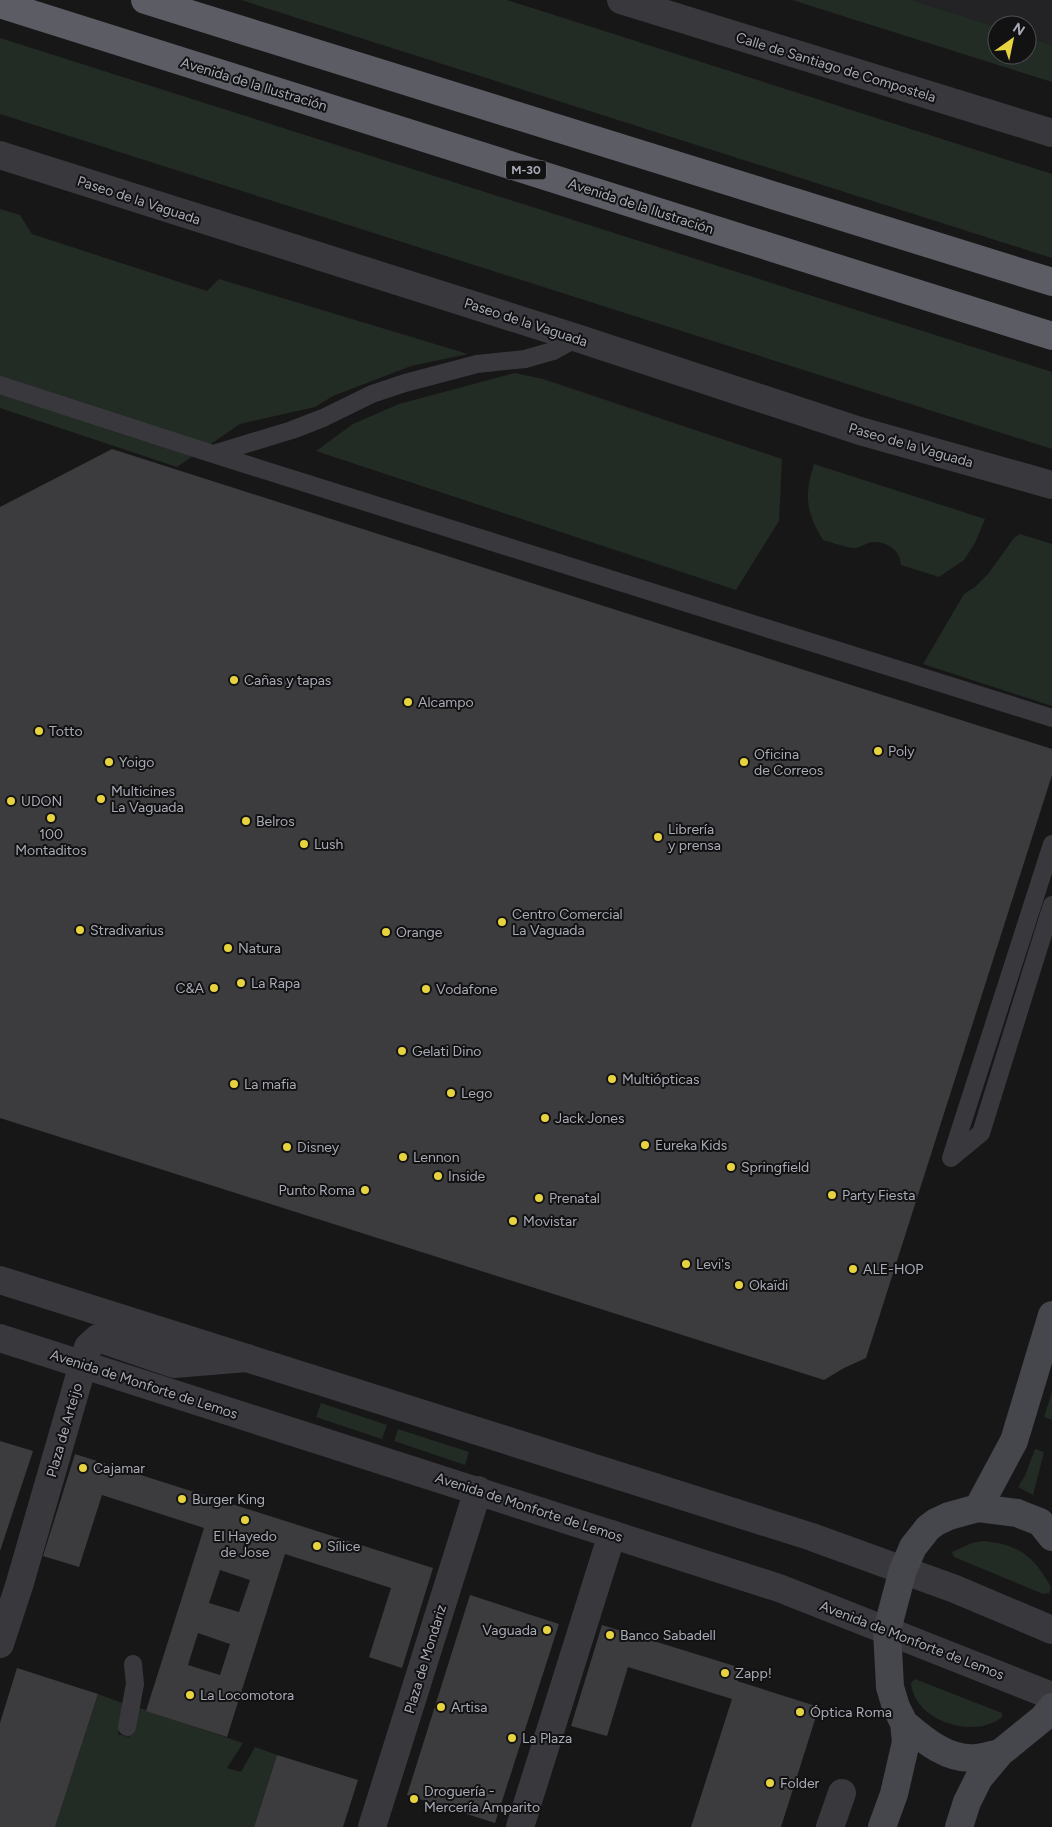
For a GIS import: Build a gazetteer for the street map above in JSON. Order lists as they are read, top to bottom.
{
  "streets": {
    "highway": ["Avenida de la Ilustración", "M-30"],
    "street": [
      "Calle de Santiago de Compostela",
      "Paseo de la Vaguada",
      "Avenida de Monforte de Lemos",
      "Plaza de Arteijo",
      "Plaza de Mondariz"
    ]
  },
  "crossings": [
    ["Avenida de Monforte de Lemos", "Plaza de Arteijo"],
    ["Avenida de Monforte de Lemos", "Plaza de Mondariz"]
  ],
  "places": [
    "Cañas y tapas",
    "Alcampo",
    "Totto",
    "Poly",
    "Yoigo",
    "Oficina de Correos",
    "Multicines La Vaguada",
    "UDON",
    "100 Montaditos",
    "Belros",
    "Librería y prensa",
    "Lush",
    "Centro Comercial La Vaguada",
    "Stradivarius",
    "Orange",
    "Natura",
    "La Rapa",
    "C&A",
    "Vodafone",
    "Gelati Dino",
    "Multiópticas",
    "La mafia",
    "Lego",
    "Jack Jones",
    "Eureka Kids",
    "Disney",
    "Lennon",
    "Springfield",
    "Inside",
    "Punto Roma",
    "Party Fiesta",
    "Prenatal",
    "Movistar",
    "Levi's",
    "ALE-HOP",
    "Okaïdi",
    "Cajamar",
    "Burger King",
    "El Hayedo de Jose",
    "Sílice",
    "Vaguada",
    "Banco Sabadell",
    "Zapp!",
    "La Locomotora",
    "Artisa",
    "Óptica Roma",
    "La Plaza",
    "Folder",
    "Droguería - Mercería Amparito"
  ],
  "north": "top right"
}
